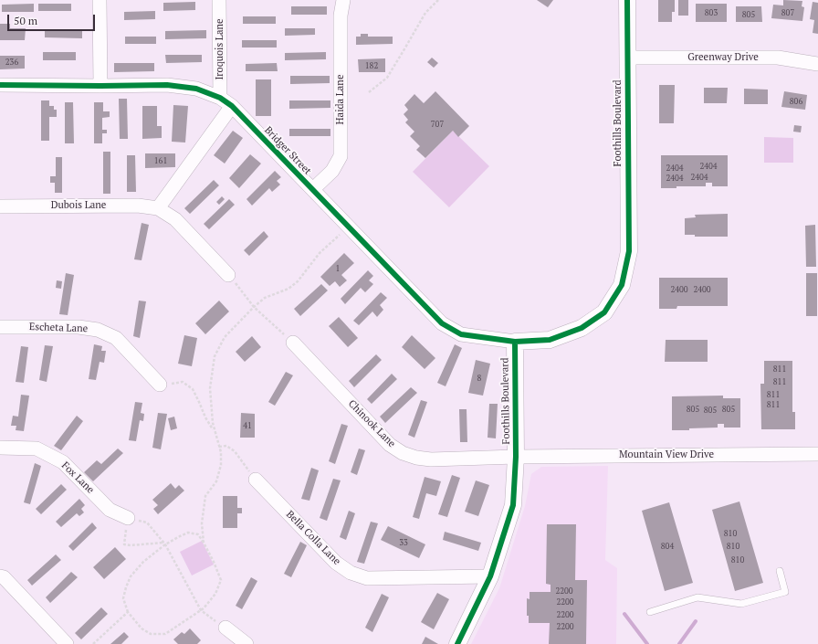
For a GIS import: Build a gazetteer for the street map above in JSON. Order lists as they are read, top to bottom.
{
  "streets": {
    "street": [
      "Iroquois Lane",
      "Greenway Drive",
      "Haida Lane",
      "Foothills Boulevard",
      "Bridger Street",
      "Dubois Lane",
      "Escheta Lane",
      "Chinook Lane",
      "Mountain View Drive",
      "Fox Lane",
      "Bella Colla Lane"
    ]
  },
  "crossings": [
    ["Iroquois Lane", "Bridger Street"],
    ["Greenway Drive", "Foothills Boulevard"],
    ["Haida Lane", "Bridger Street"],
    ["Foothills Boulevard", "Bridger Street"],
    ["Foothills Boulevard", "Chinook Lane"],
    ["Foothills Boulevard", "Mountain View Drive"],
    ["Foothills Boulevard", "Bella Colla Lane"],
    ["Chinook Lane", "Mountain View Drive"]
  ],
  "house_numbers": [
    "803",
    "807",
    "805",
    "236",
    "182",
    "806",
    "707",
    "161",
    "2404",
    "2404",
    "2404",
    "2404",
    "1",
    "2400",
    "2400",
    "811",
    "8",
    "811",
    "811",
    "811",
    "805",
    "805",
    "805",
    "41",
    "810",
    "33",
    "804",
    "810",
    "810",
    "2200",
    "2200",
    "2200",
    "2200"
  ],
  "scale_bar": "50 m"
}
